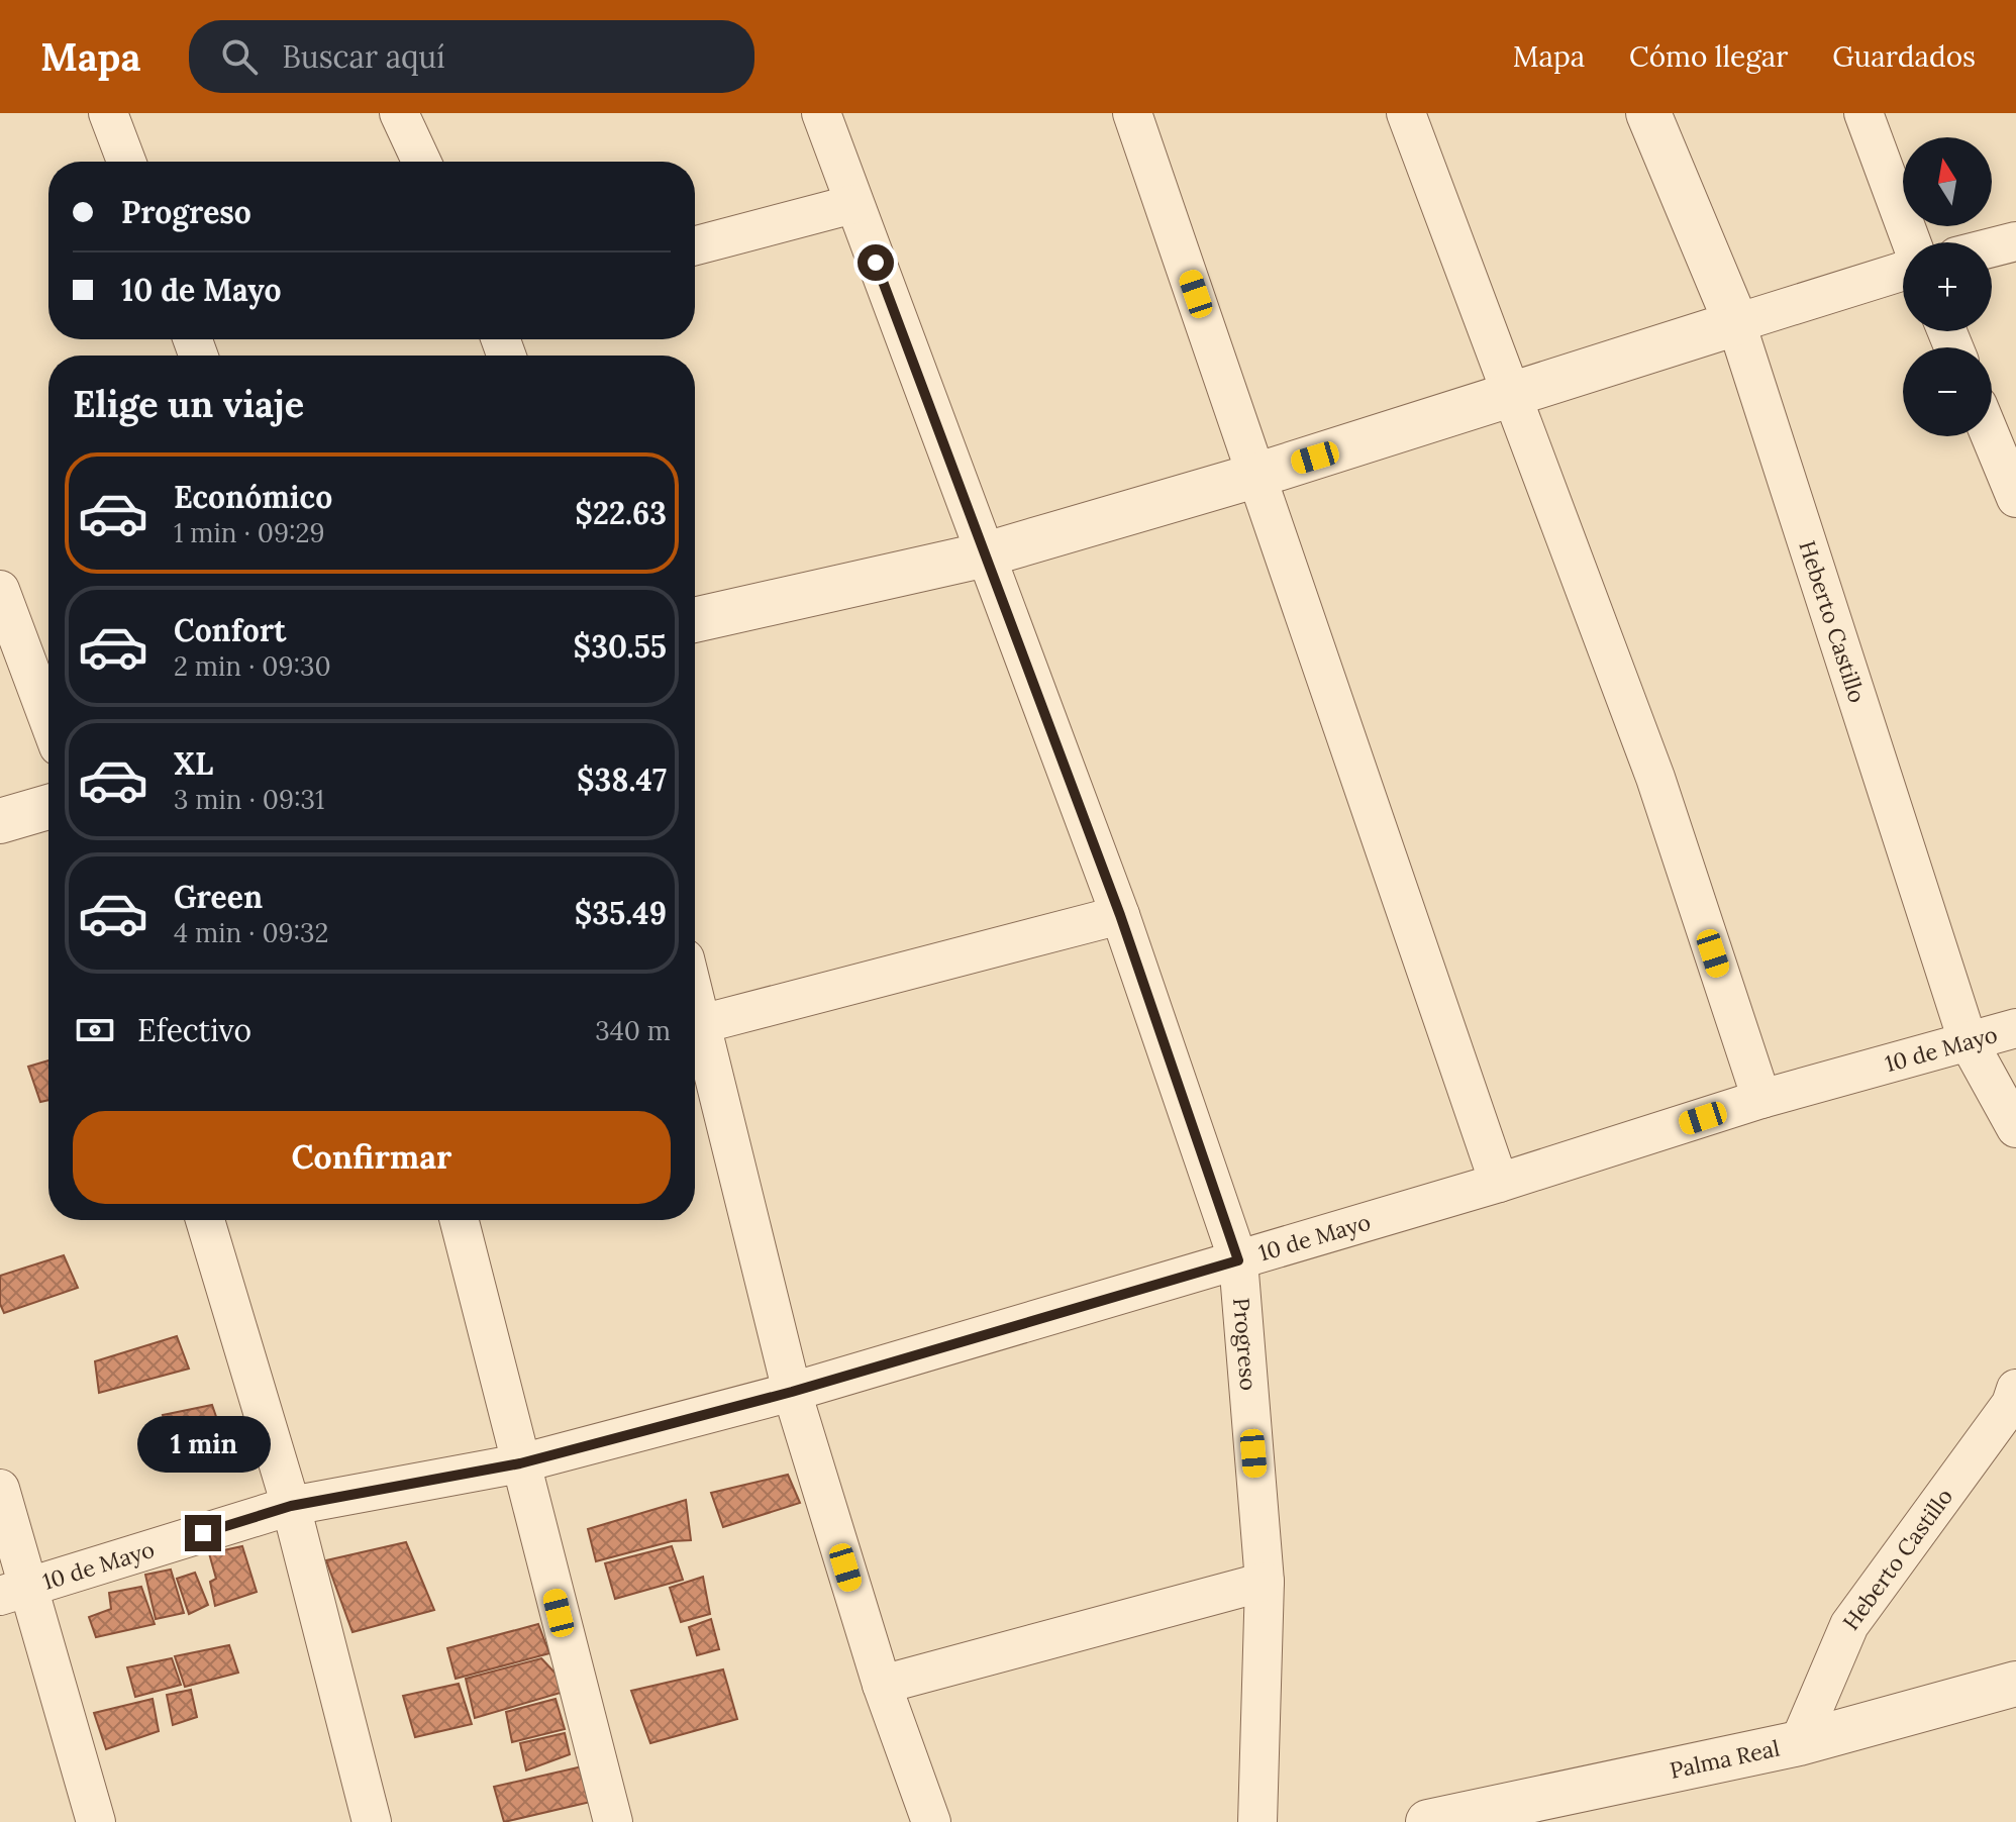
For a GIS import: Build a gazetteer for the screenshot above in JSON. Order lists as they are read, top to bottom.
{
  "streets": {
    "street": [
      "Heberto Castillo",
      "10 de Mayo",
      "Progreso",
      "Palma Real"
    ]
  },
  "crossings": [
    ["Heberto Castillo", "10 de Mayo"],
    ["Heberto Castillo", "Palma Real"],
    ["10 de Mayo", "Progreso"]
  ],
  "north": "top",
  "page": {
    "header": "Mapa",
    "search": "Buscar aquí",
    "nav": ["Mapa", "Cómo llegar", "Guardados"],
    "map_buttons": ["+", "−"],
    "banner": ["Progreso", "10 de Mayo"],
    "heading": "Elige un viaje",
    "list": [
      {
        "name": "Económico",
        "note": "1 min · 09:29",
        "value": "$22.63"
      },
      {
        "name": "Confort",
        "note": "2 min · 09:30",
        "value": "$30.55"
      },
      {
        "name": "XL",
        "note": "3 min · 09:31",
        "value": "$38.47"
      },
      {
        "name": "Green",
        "note": "4 min · 09:32",
        "value": "$35.49"
      }
    ],
    "pay": ["Efectivo", "340 m"],
    "buttons": "Confirmar",
    "bubble": "1 min"
  }
}
